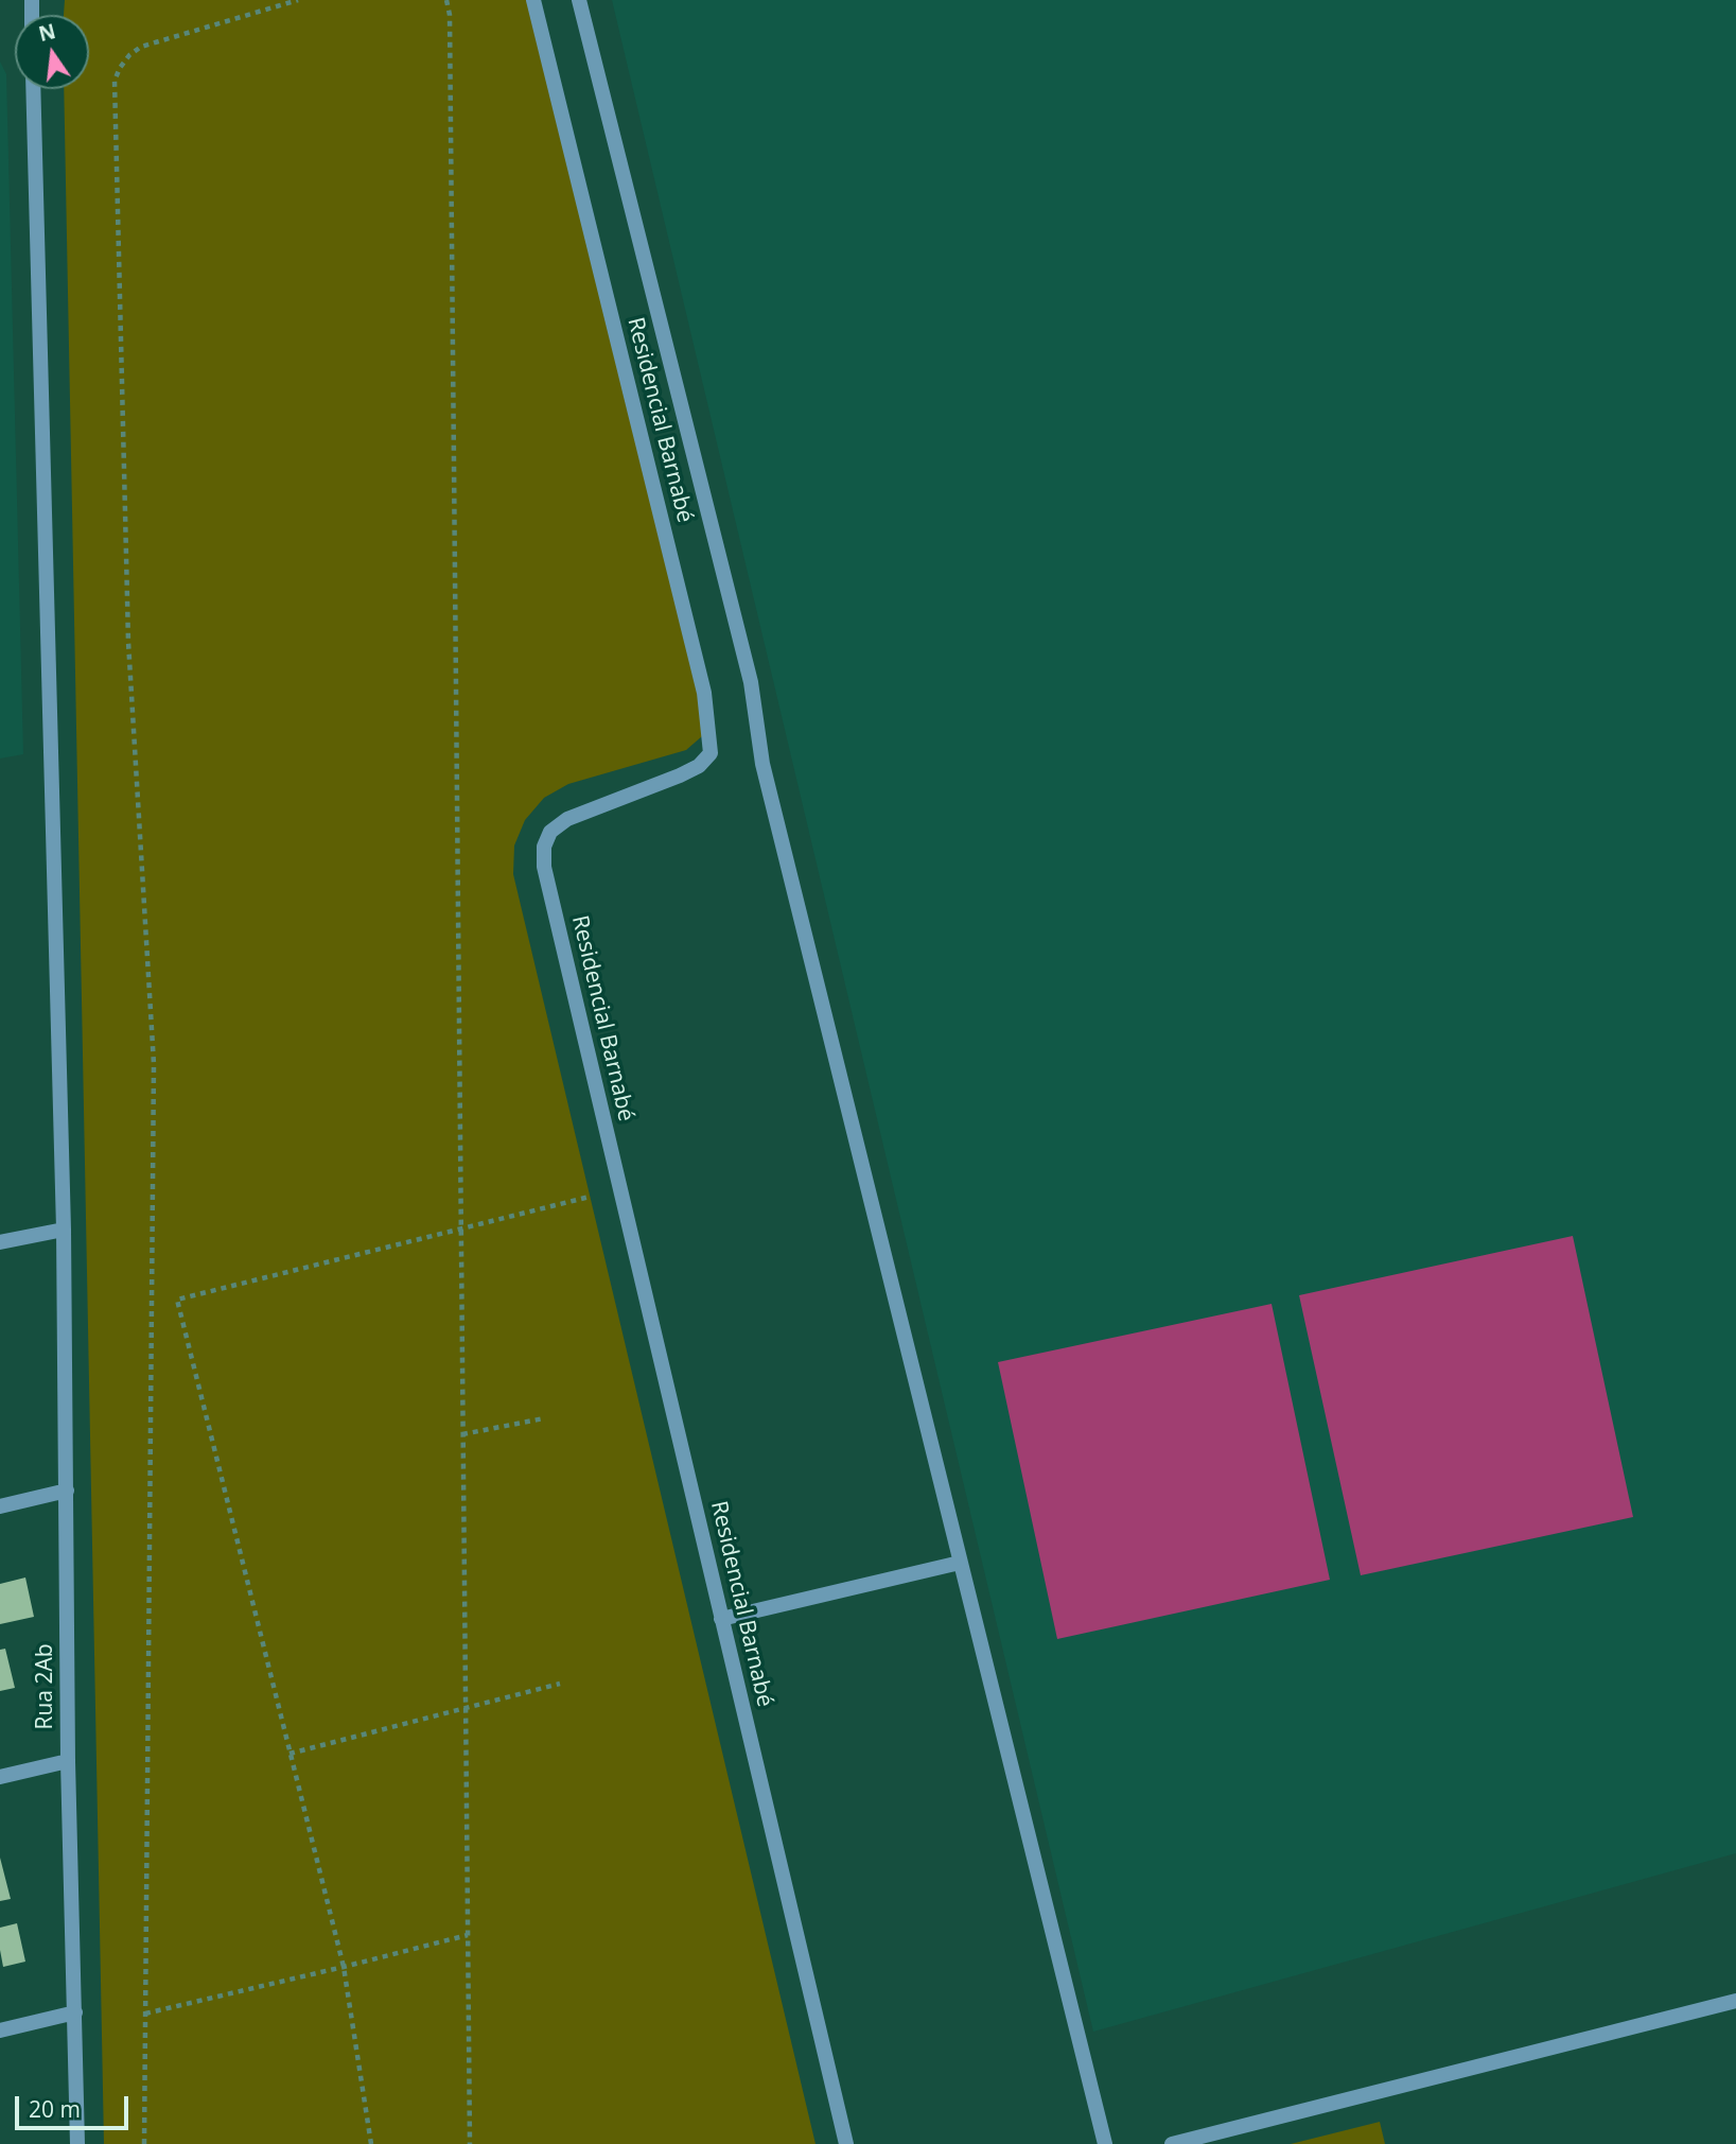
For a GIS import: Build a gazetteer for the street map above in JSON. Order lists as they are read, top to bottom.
{
  "streets": {
    "street": ["Residencial Barnabé", "Rua 2Ab"]
  },
  "scale_bar": "20 m",
  "north": "top"
}
